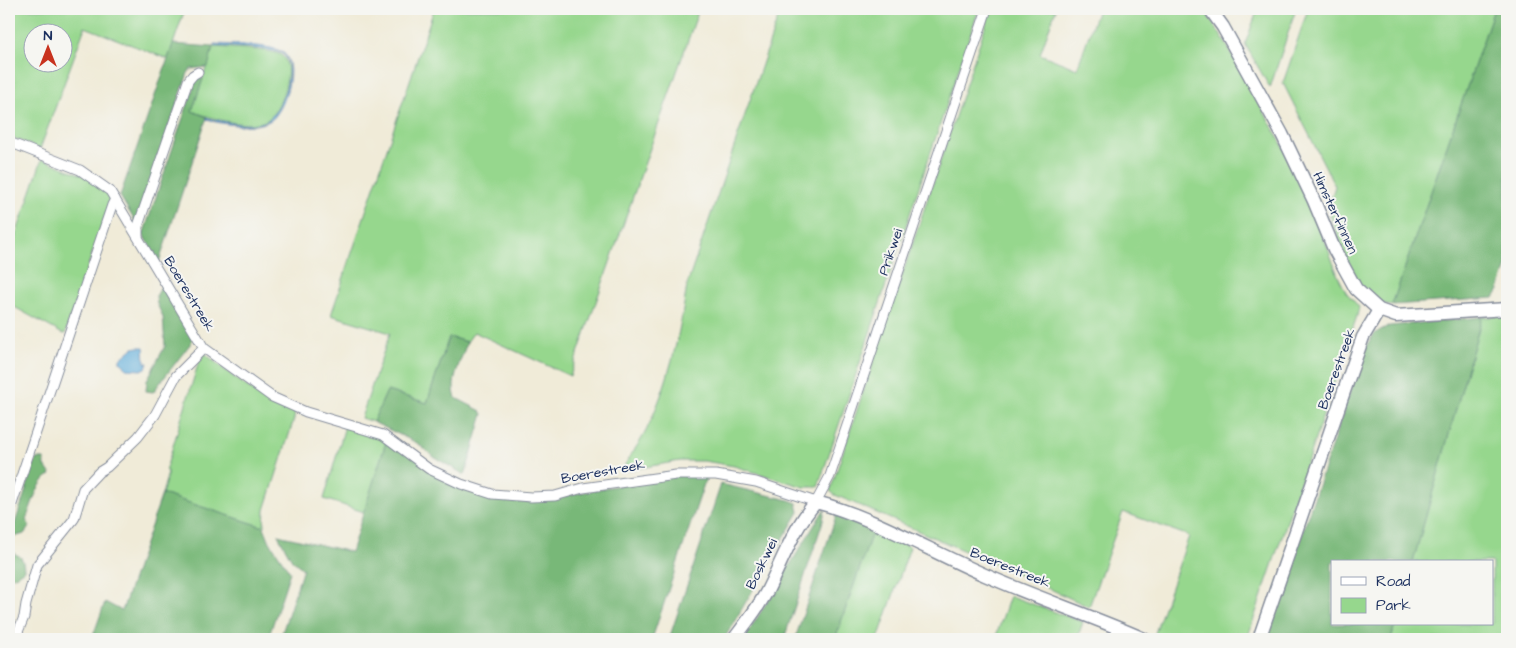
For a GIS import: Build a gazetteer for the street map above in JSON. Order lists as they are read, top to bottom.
{
  "streets": {
    "street": [
      "Himsterfinnen",
      "Prikwei",
      "Boerestreek",
      "Boskwei"
    ]
  },
  "crossings": [
    ["Himsterfinnen", "Boerestreek"],
    ["Prikwei", "Boerestreek"],
    ["Prikwei", "Boskwei"],
    ["Boerestreek", "Boskwei"]
  ],
  "legend": ["Road", "Park"],
  "north": "top"
}
